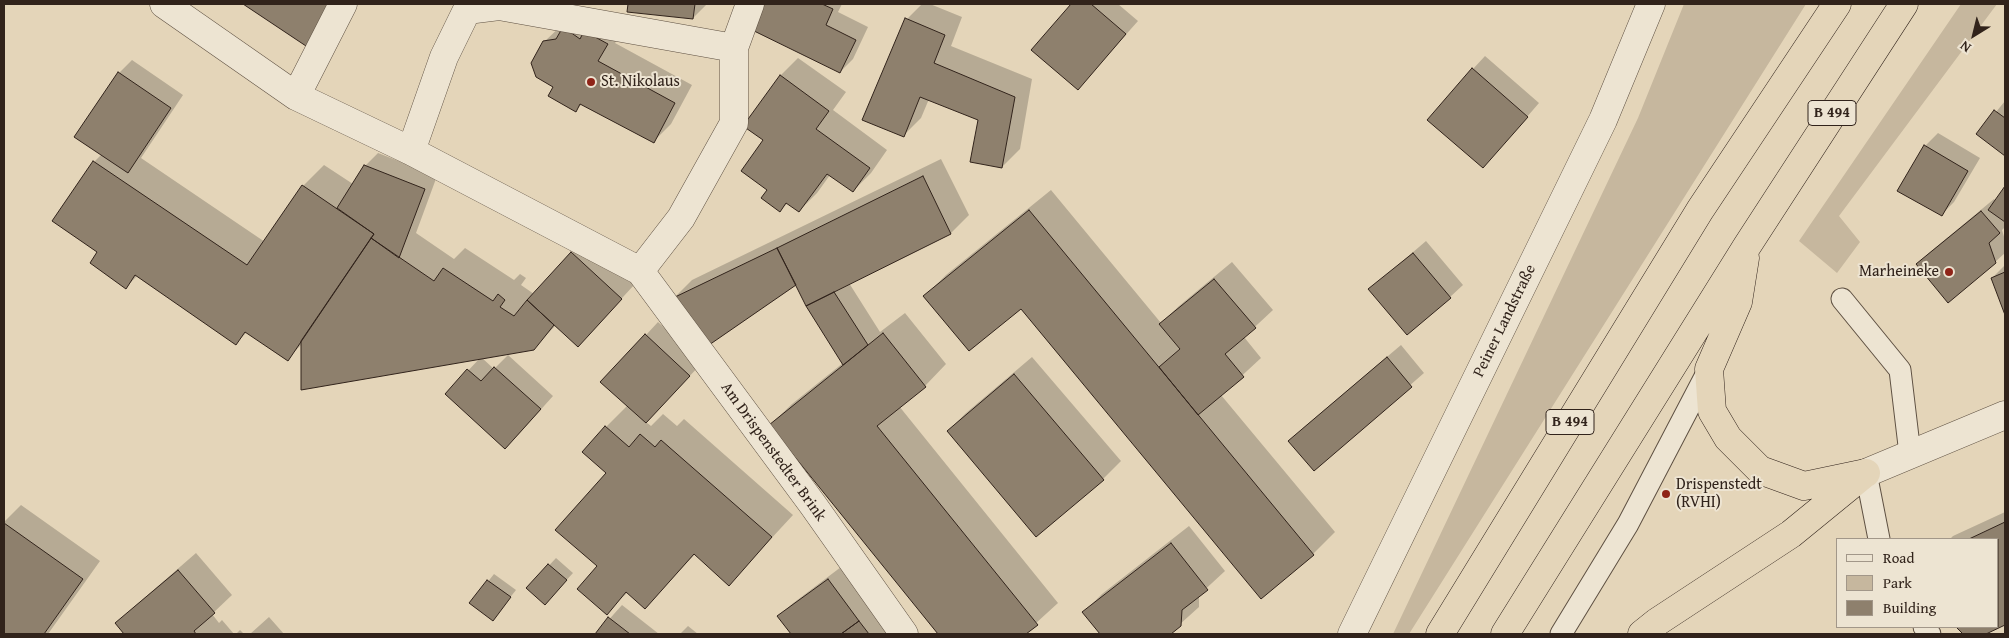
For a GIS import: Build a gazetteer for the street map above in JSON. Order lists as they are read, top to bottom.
{
  "streets": {
    "highway": ["B 494"],
    "street": ["Peiner Landstraße", "Am Drispenstedter Brink"]
  },
  "places": ["St. Nikolaus", "Marheineke", "Drispenstedt (RVHI)"],
  "legend": ["Road", "Park", "Building"],
  "north": "bottom left"
}
